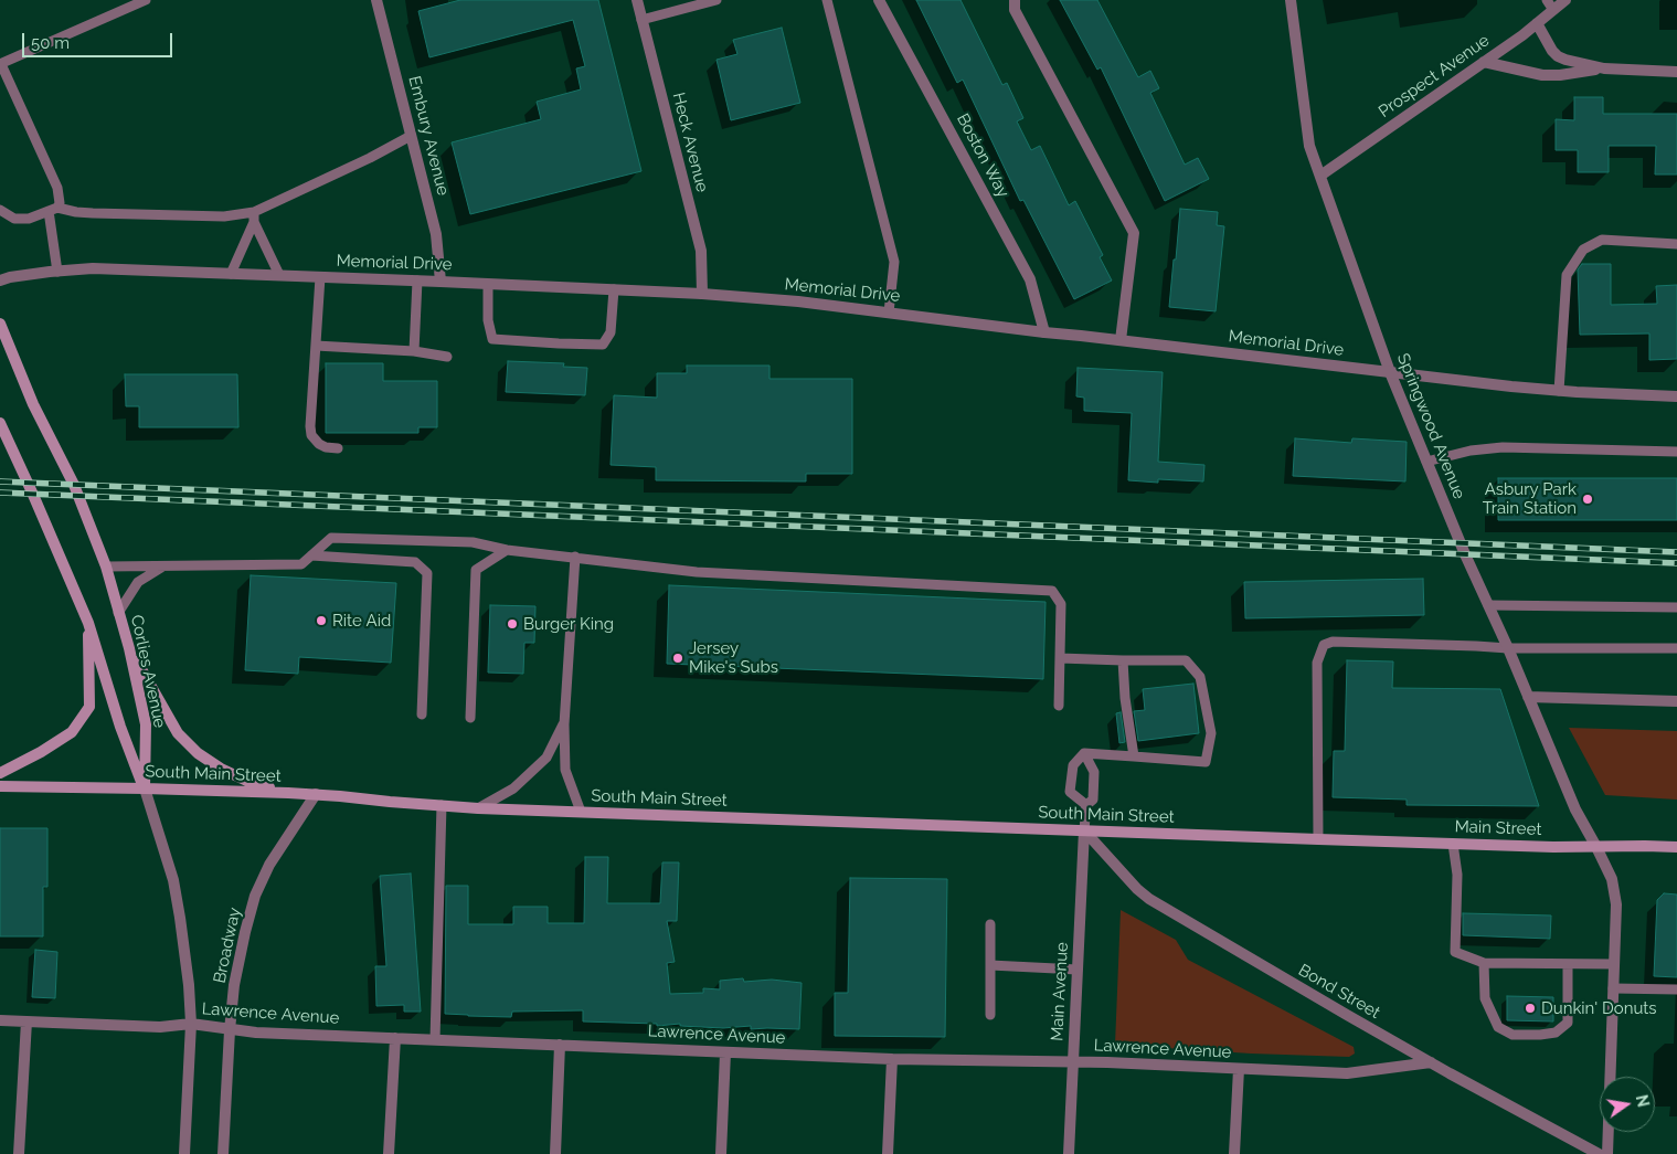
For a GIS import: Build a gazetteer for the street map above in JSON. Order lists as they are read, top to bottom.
{
  "streets": {
    "main road": ["Corlies Avenue", "South Main Street", "Main Street"],
    "street": [
      "Prospect Avenue",
      "Embury Avenue",
      "Heck Avenue",
      "Boston Way",
      "Memorial Drive",
      "Springwood Avenue",
      "Broadway",
      "Main Avenue",
      "Bond Street",
      "Lawrence Avenue"
    ]
  },
  "crossings": [
    ["Prospect Avenue", "Springwood Avenue"],
    ["Embury Avenue", "Memorial Drive"],
    ["Heck Avenue", "Memorial Drive"],
    ["Boston Way", "Memorial Drive"],
    ["Memorial Drive", "Springwood Avenue"],
    ["Springwood Avenue", "Main Street"],
    ["Corlies Avenue", "South Main Street"],
    ["Corlies Avenue", "Broadway"],
    ["South Main Street", "Main Street"],
    ["South Main Street", "Broadway"],
    ["South Main Street", "Main Avenue"],
    ["South Main Street", "Bond Street"],
    ["Broadway", "Lawrence Avenue"],
    ["Main Avenue", "Bond Street"],
    ["Main Avenue", "Lawrence Avenue"],
    ["Bond Street", "Lawrence Avenue"]
  ],
  "places": [
    "Asbury Park Train Station",
    "Rite Aid",
    "Burger King",
    "Jersey Mike's Subs",
    "Dunkin' Donuts"
  ],
  "scale_bar": "50 m",
  "north": "right"
}
